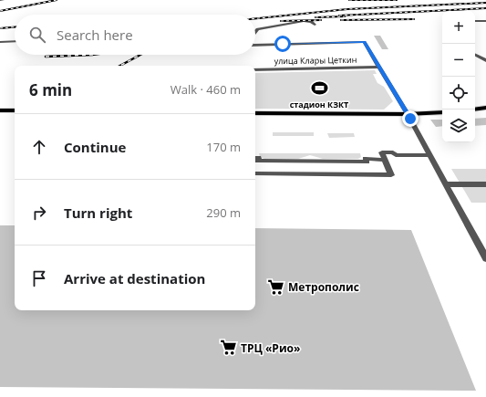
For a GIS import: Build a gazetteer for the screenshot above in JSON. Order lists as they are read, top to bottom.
{
  "streets": {
    "street": ["улица Клары Цеткин"]
  },
  "places": {
    "sports": ["стадион КЗКТ"],
    "supermarket": ["Метрополис", "ТРЦ «Рио»"]
  },
  "page": {
    "map_buttons": ["+", "−"],
    "search": "Search here",
    "heading": ["6 min", "Walk · 460 m"],
    "list": [
      ["Continue", "170 m"],
      ["Turn right", "290 m"],
      "Arrive at destination"
    ]
  }
}
